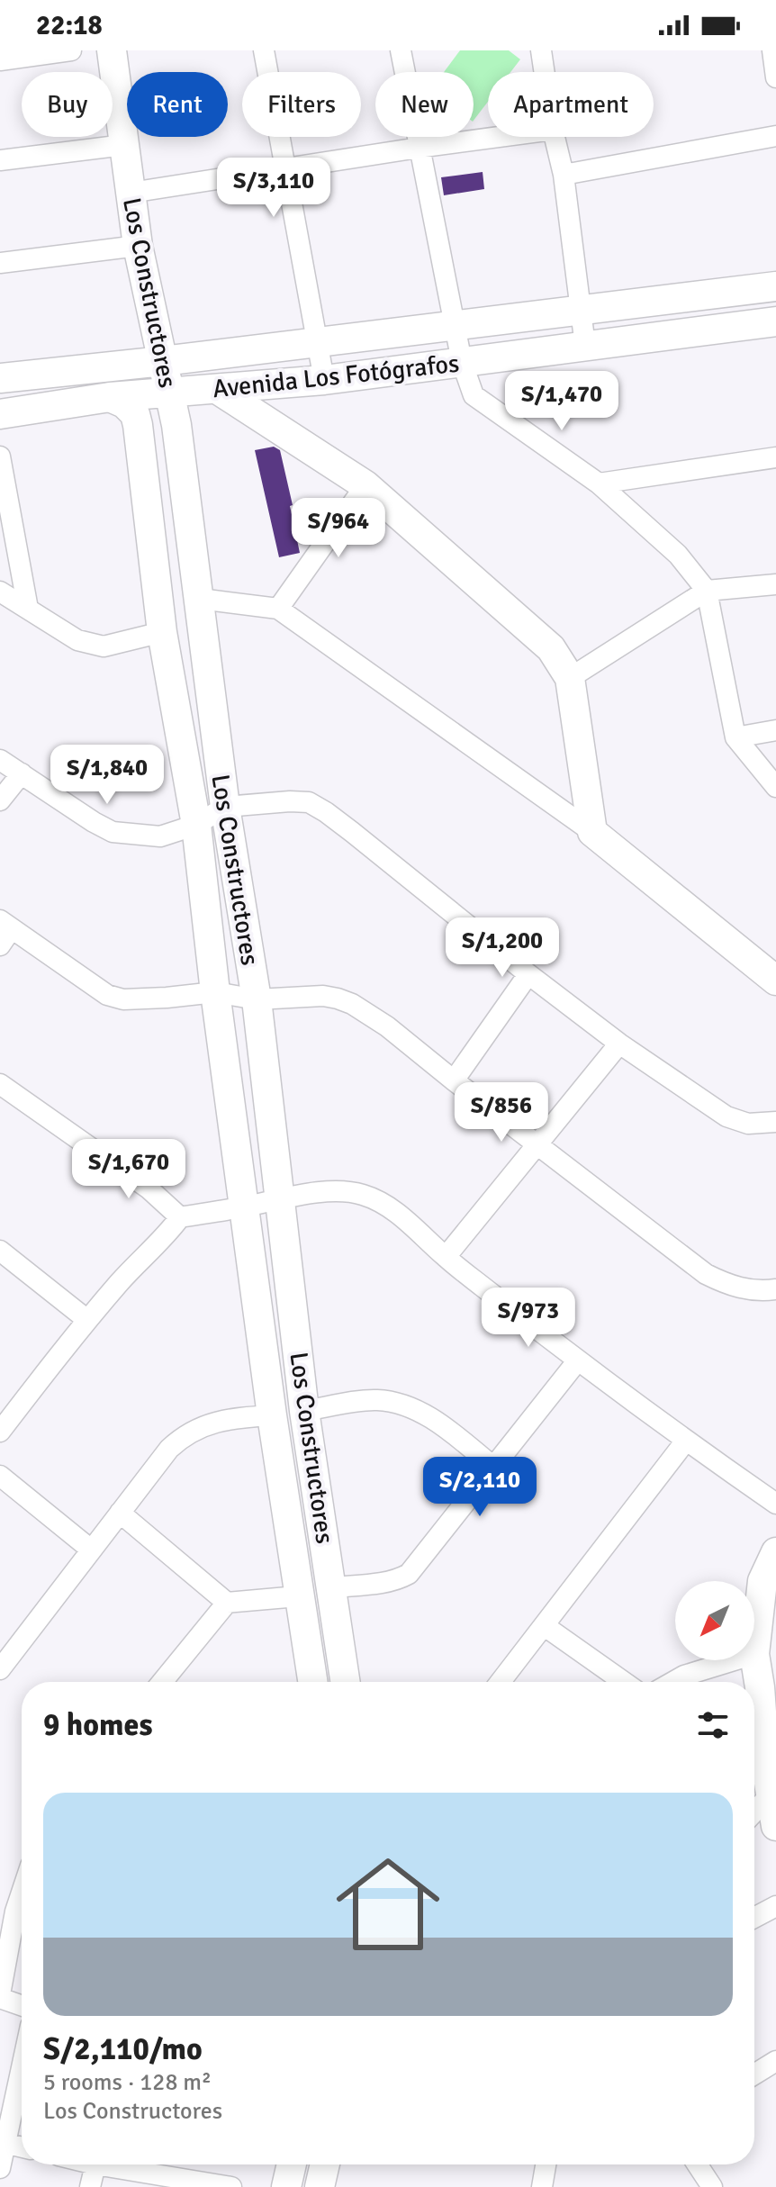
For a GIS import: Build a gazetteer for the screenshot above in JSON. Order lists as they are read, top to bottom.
{
  "streets": {
    "main road": ["Los Constructores", "Avenida Los Fotógrafos"]
  },
  "crossings": [
    ["Los Constructores", "Avenida Los Fotógrafos"]
  ],
  "north": "bottom left",
  "page": {
    "status": "22:18",
    "chip": [
      "Buy",
      "Rent",
      "Filters",
      "New",
      "Apartment"
    ],
    "price": [
      "S/3,110",
      "S/1,470",
      "S/964",
      "S/1,840",
      "S/1,200",
      "S/856",
      "S/1,670",
      "S/973",
      "S/2,110"
    ],
    "heading": "9 homes",
    "list": [
      {
        "name": "S/2,110/mo",
        "note": "5 rooms · 128 m² · Los Constructores"
      }
    ]
  }
}
